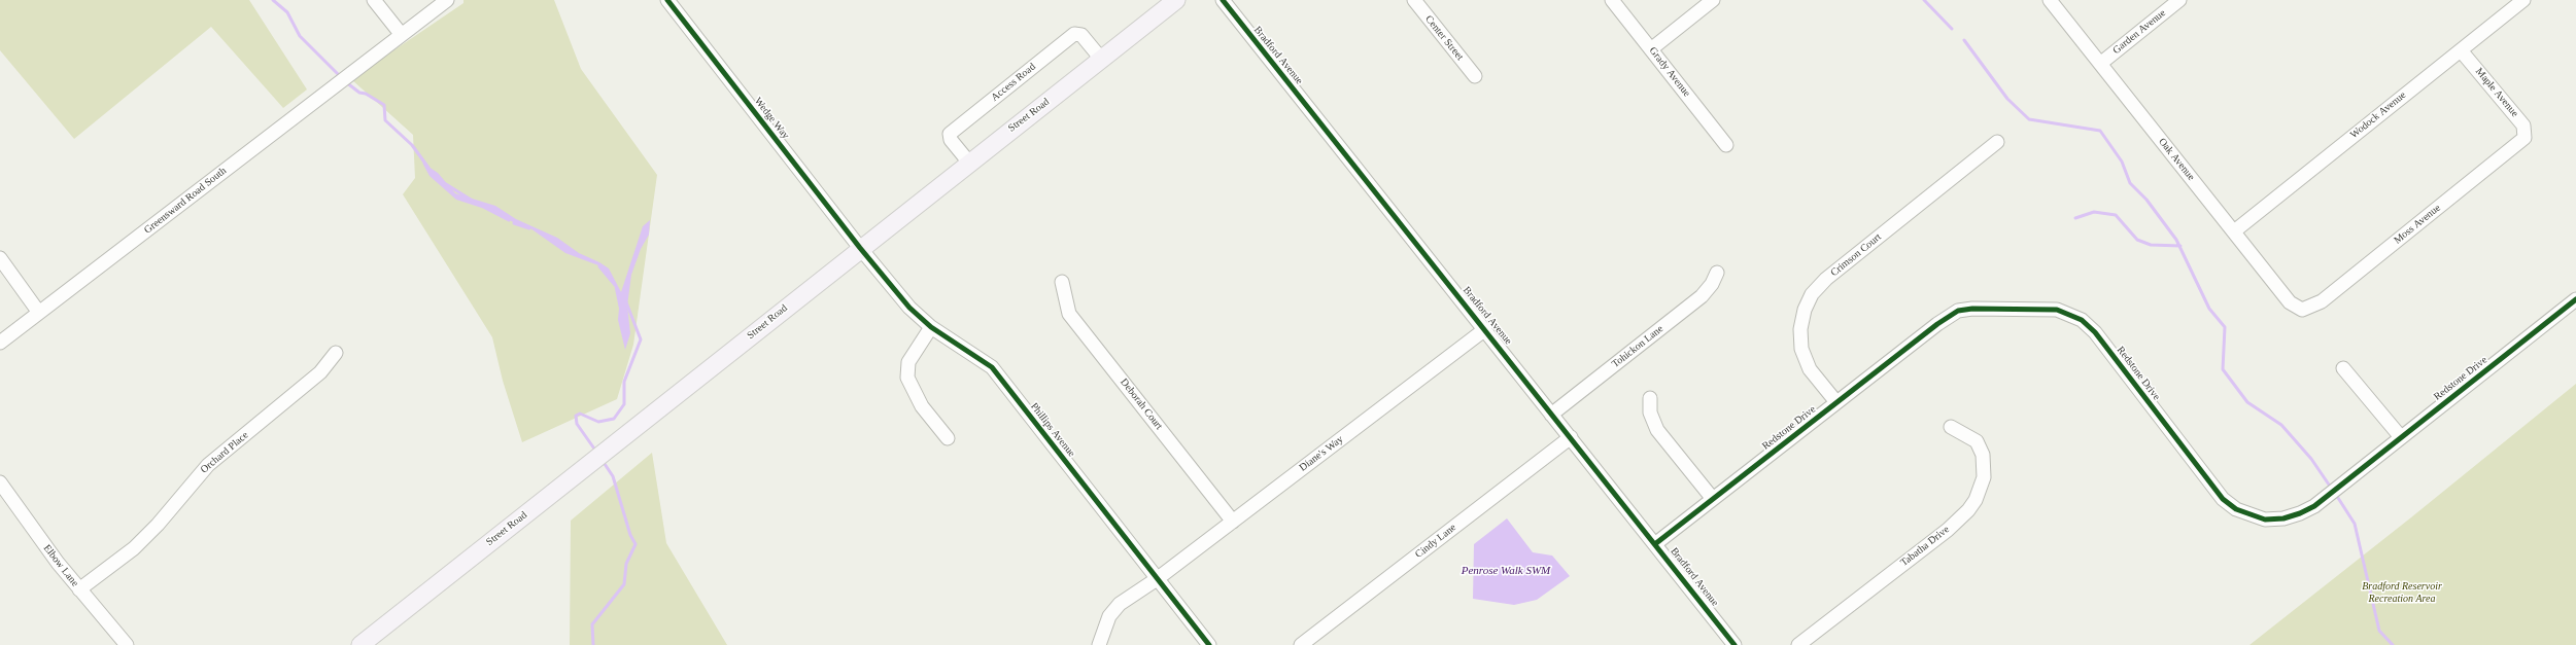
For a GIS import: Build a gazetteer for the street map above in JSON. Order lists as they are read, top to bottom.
{
  "streets": {
    "main road": ["Street Road"],
    "street": [
      "Garden Avenue",
      "Center Street",
      "Bradford Avenue",
      "Grady Avenue",
      "Access Road",
      "Maple Avenue",
      "Wodock Avenue",
      "Wedge Way",
      "Oak Avenue",
      "Greensward Road South",
      "Moss Avenue",
      "Crimson Court",
      "Tohickon Lane",
      "Redstone Drive",
      "Deborah Court",
      "Phillips Avenue",
      "Orchard Place",
      "Diane's Way",
      "Cindy Lane",
      "Tabatha Drive",
      "Elbow Lane"
    ]
  },
  "crossings": [
    ["Garden Avenue", "Oak Avenue"],
    ["Bradford Avenue", "Tohickon Lane"],
    ["Bradford Avenue", "Redstone Drive"],
    ["Bradford Avenue", "Diane's Way"],
    ["Bradford Avenue", "Cindy Lane"],
    ["Access Road", "Street Road"],
    ["Maple Avenue", "Wodock Avenue"],
    ["Maple Avenue", "Moss Avenue"],
    ["Street Road", "Wedge Way"],
    ["Street Road", "Phillips Avenue"],
    ["Wodock Avenue", "Oak Avenue"],
    ["Wedge Way", "Phillips Avenue"],
    ["Oak Avenue", "Moss Avenue"],
    ["Crimson Court", "Redstone Drive"],
    ["Deborah Court", "Diane's Way"],
    ["Phillips Avenue", "Diane's Way"],
    ["Orchard Place", "Elbow Lane"]
  ],
  "water": ["Penrose Walk SWM"],
  "parks": ["Bradford Reservoir Recreation Area"]
}
